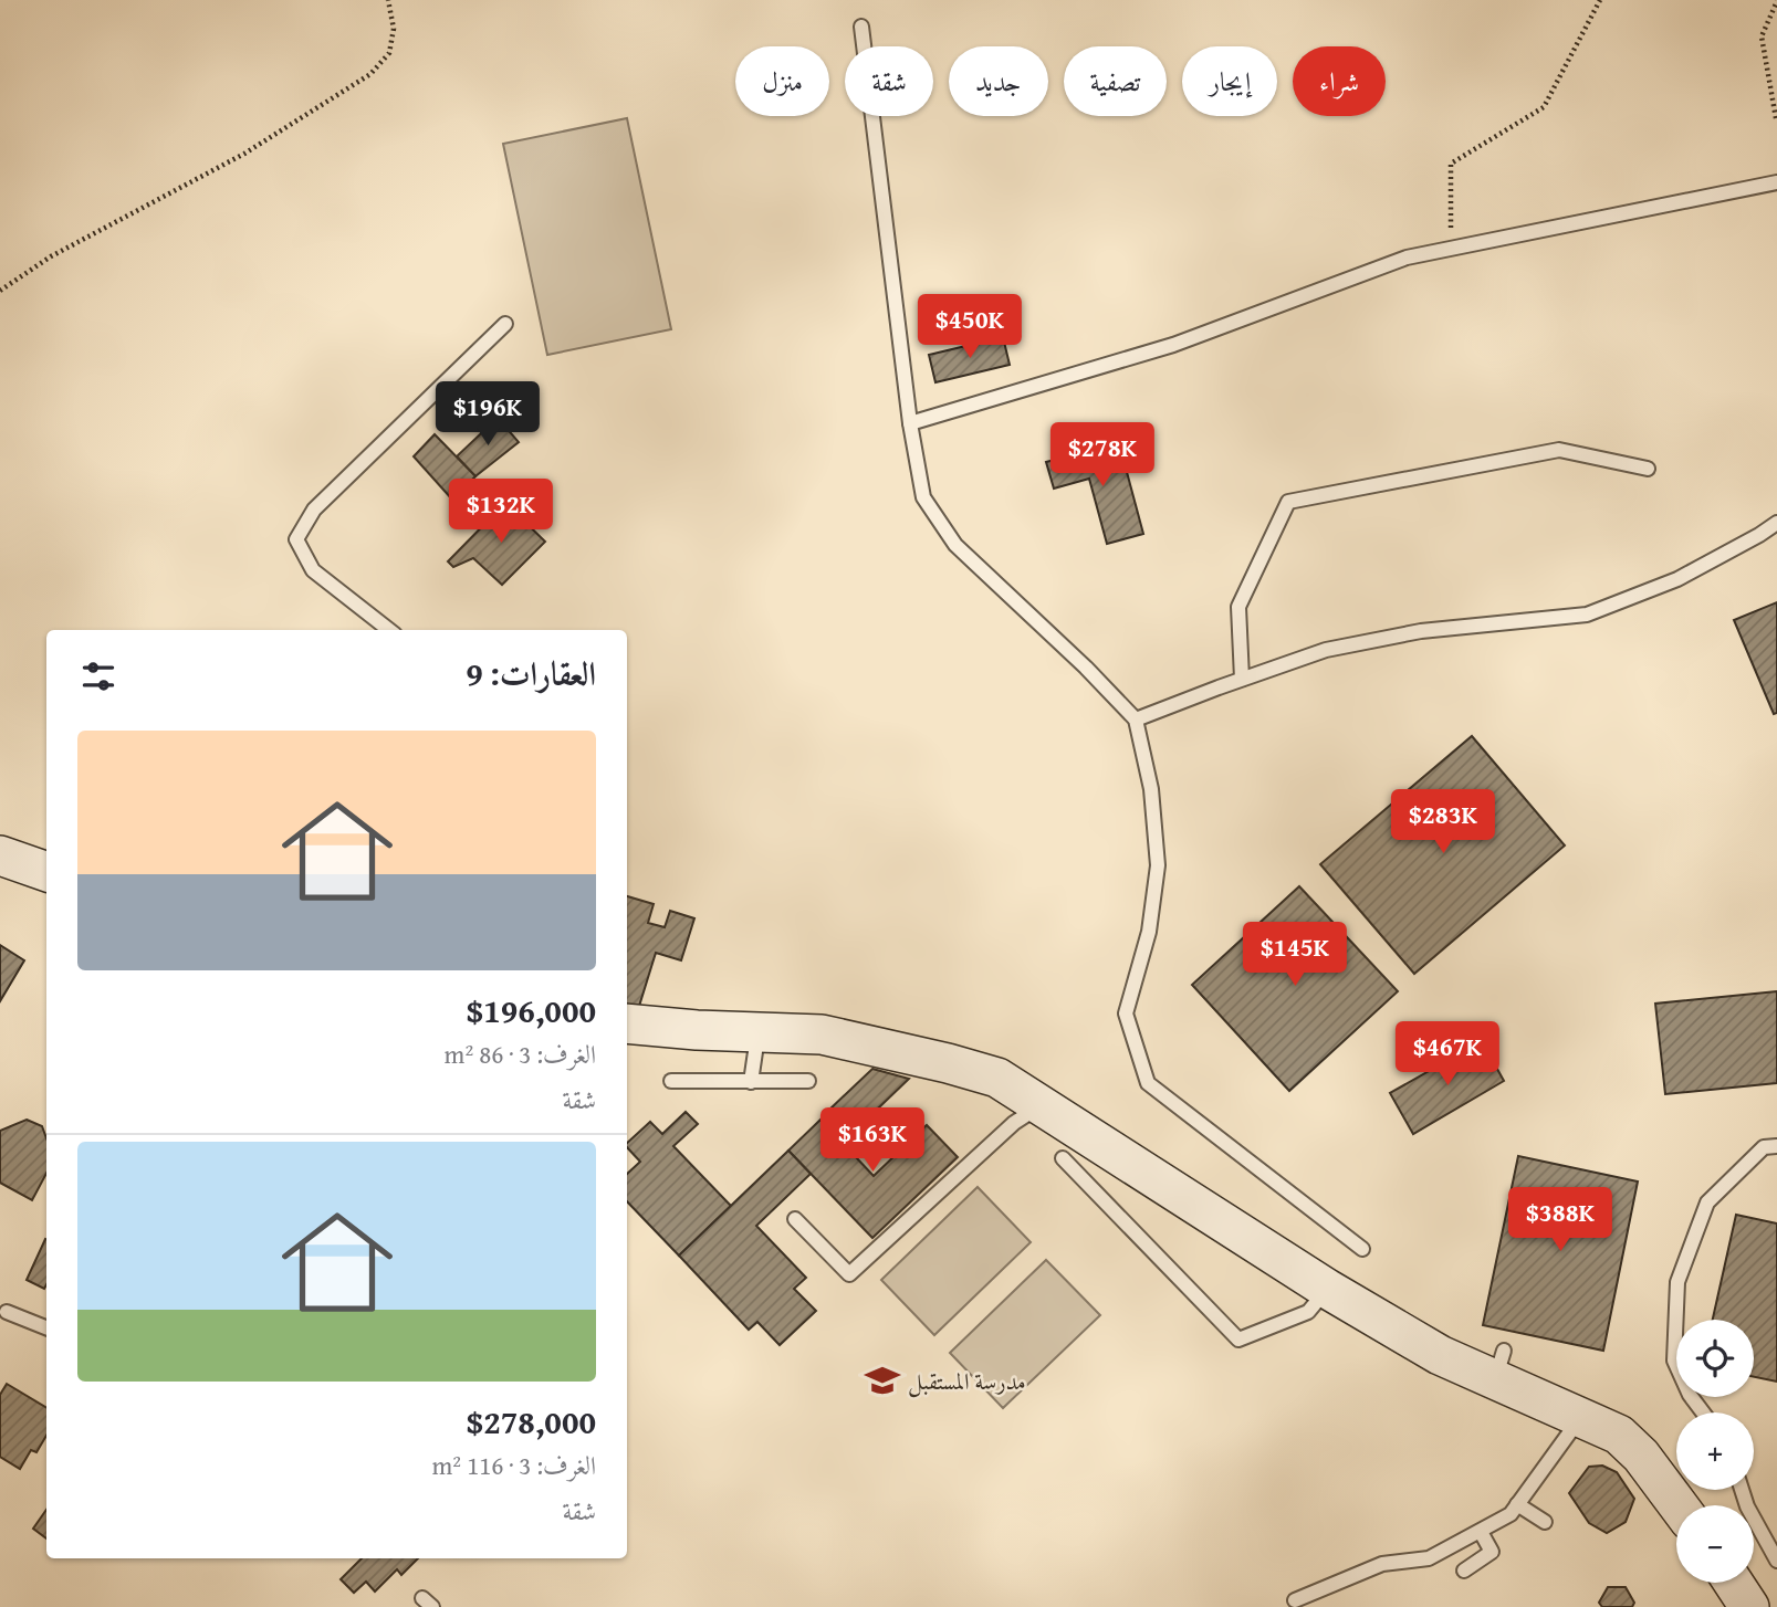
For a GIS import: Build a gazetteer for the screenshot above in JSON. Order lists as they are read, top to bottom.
{
  "places": {
    "school or university": ["مدرسة المستقبل"]
  },
  "page": {
    "chip": [
      "شراء",
      "إيجار",
      "تصفية",
      "جديد",
      "شقة",
      "منزل"
    ],
    "price": [
      "$450K",
      "$196K",
      "$278K",
      "$132K",
      "$283K",
      "$145K",
      "$467K",
      "$163K",
      "$388K"
    ],
    "heading": "العقارات: 9",
    "list": [
      {
        "name": "$196,000",
        "note": "الغرف: 3 · 86 m² · شقة"
      },
      {
        "name": "$278,000",
        "note": "الغرف: 3 · 116 m² · شقة"
      }
    ],
    "map_buttons": ["+", "−"]
  }
}
